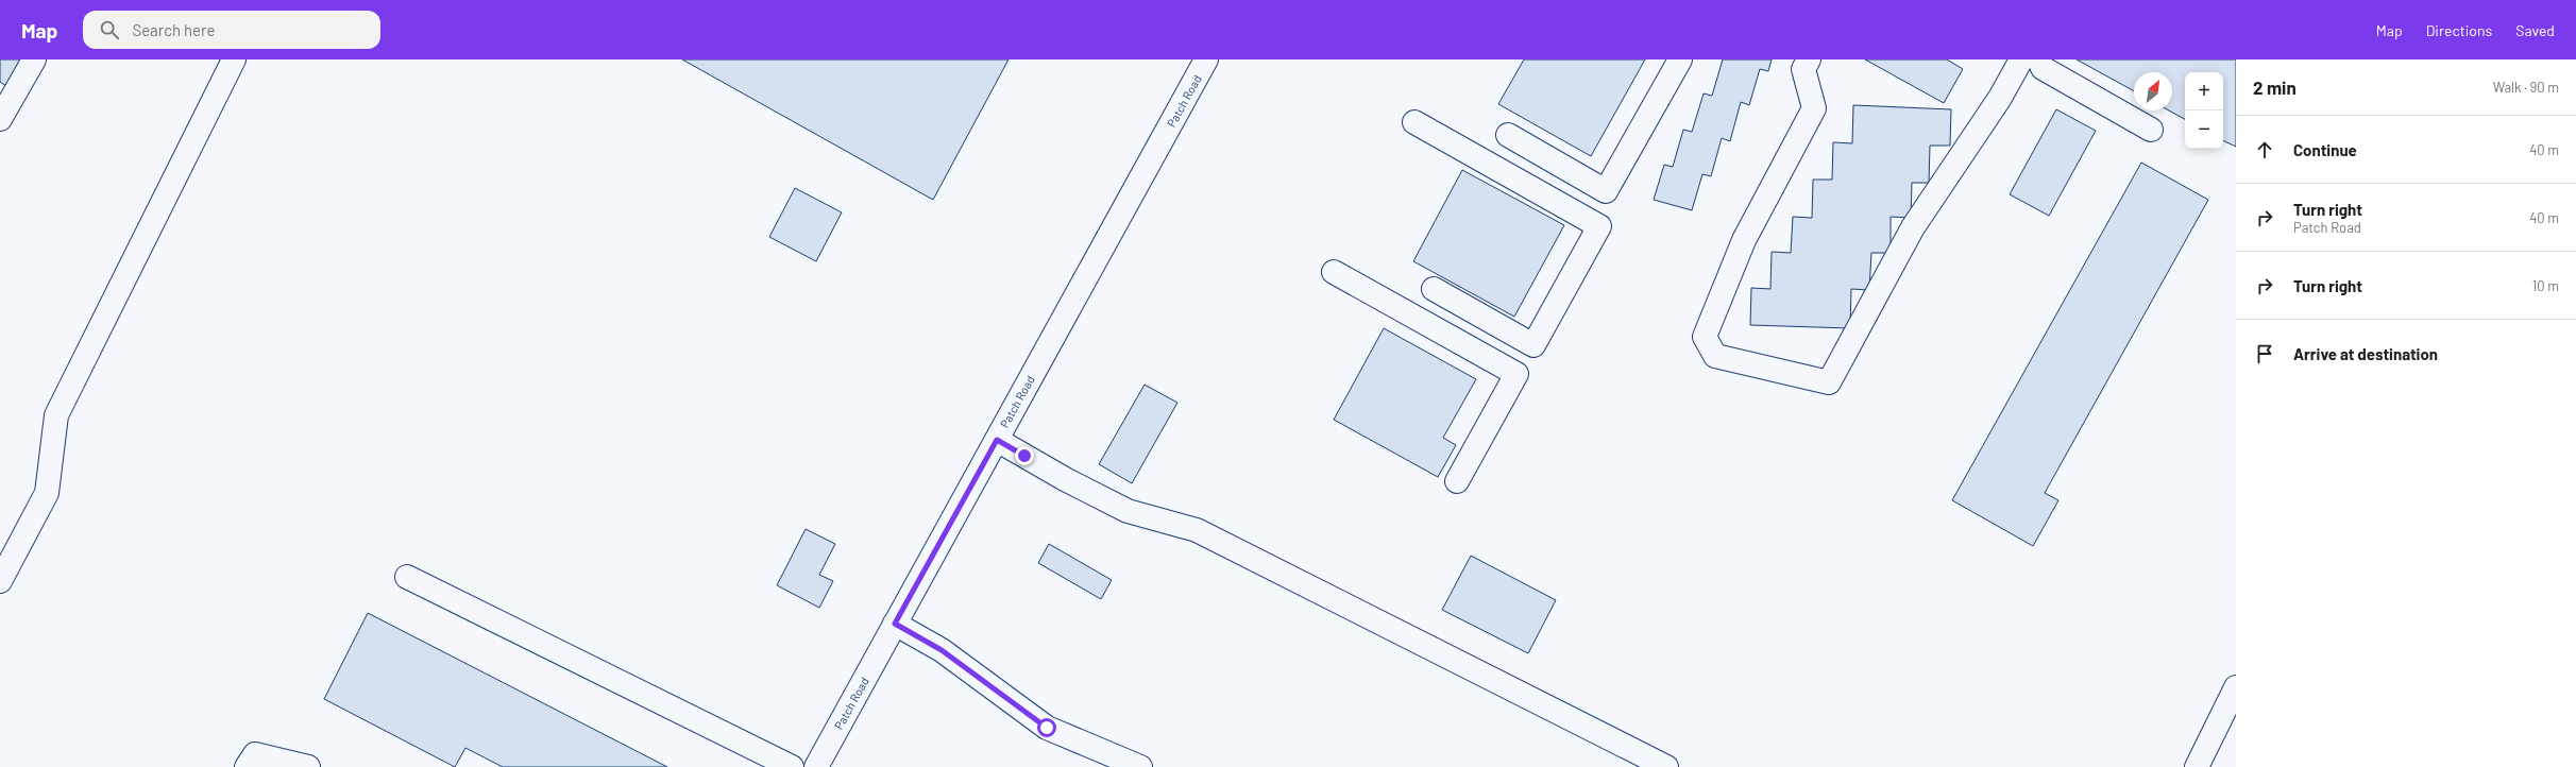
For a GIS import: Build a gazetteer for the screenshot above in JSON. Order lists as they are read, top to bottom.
{
  "streets": {
    "street": ["Patch Road"]
  },
  "north": "top right",
  "page": {
    "header": "Map",
    "search": "Search here",
    "nav": ["Map", "Directions", "Saved"],
    "heading": ["2 min", "Walk · 90 m"],
    "map_buttons": ["+", "−"],
    "list": [
      ["Continue", "40 m"],
      ["Turn right", "Patch Road", "40 m"],
      ["Turn right", "10 m"],
      "Arrive at destination"
    ]
  }
}
